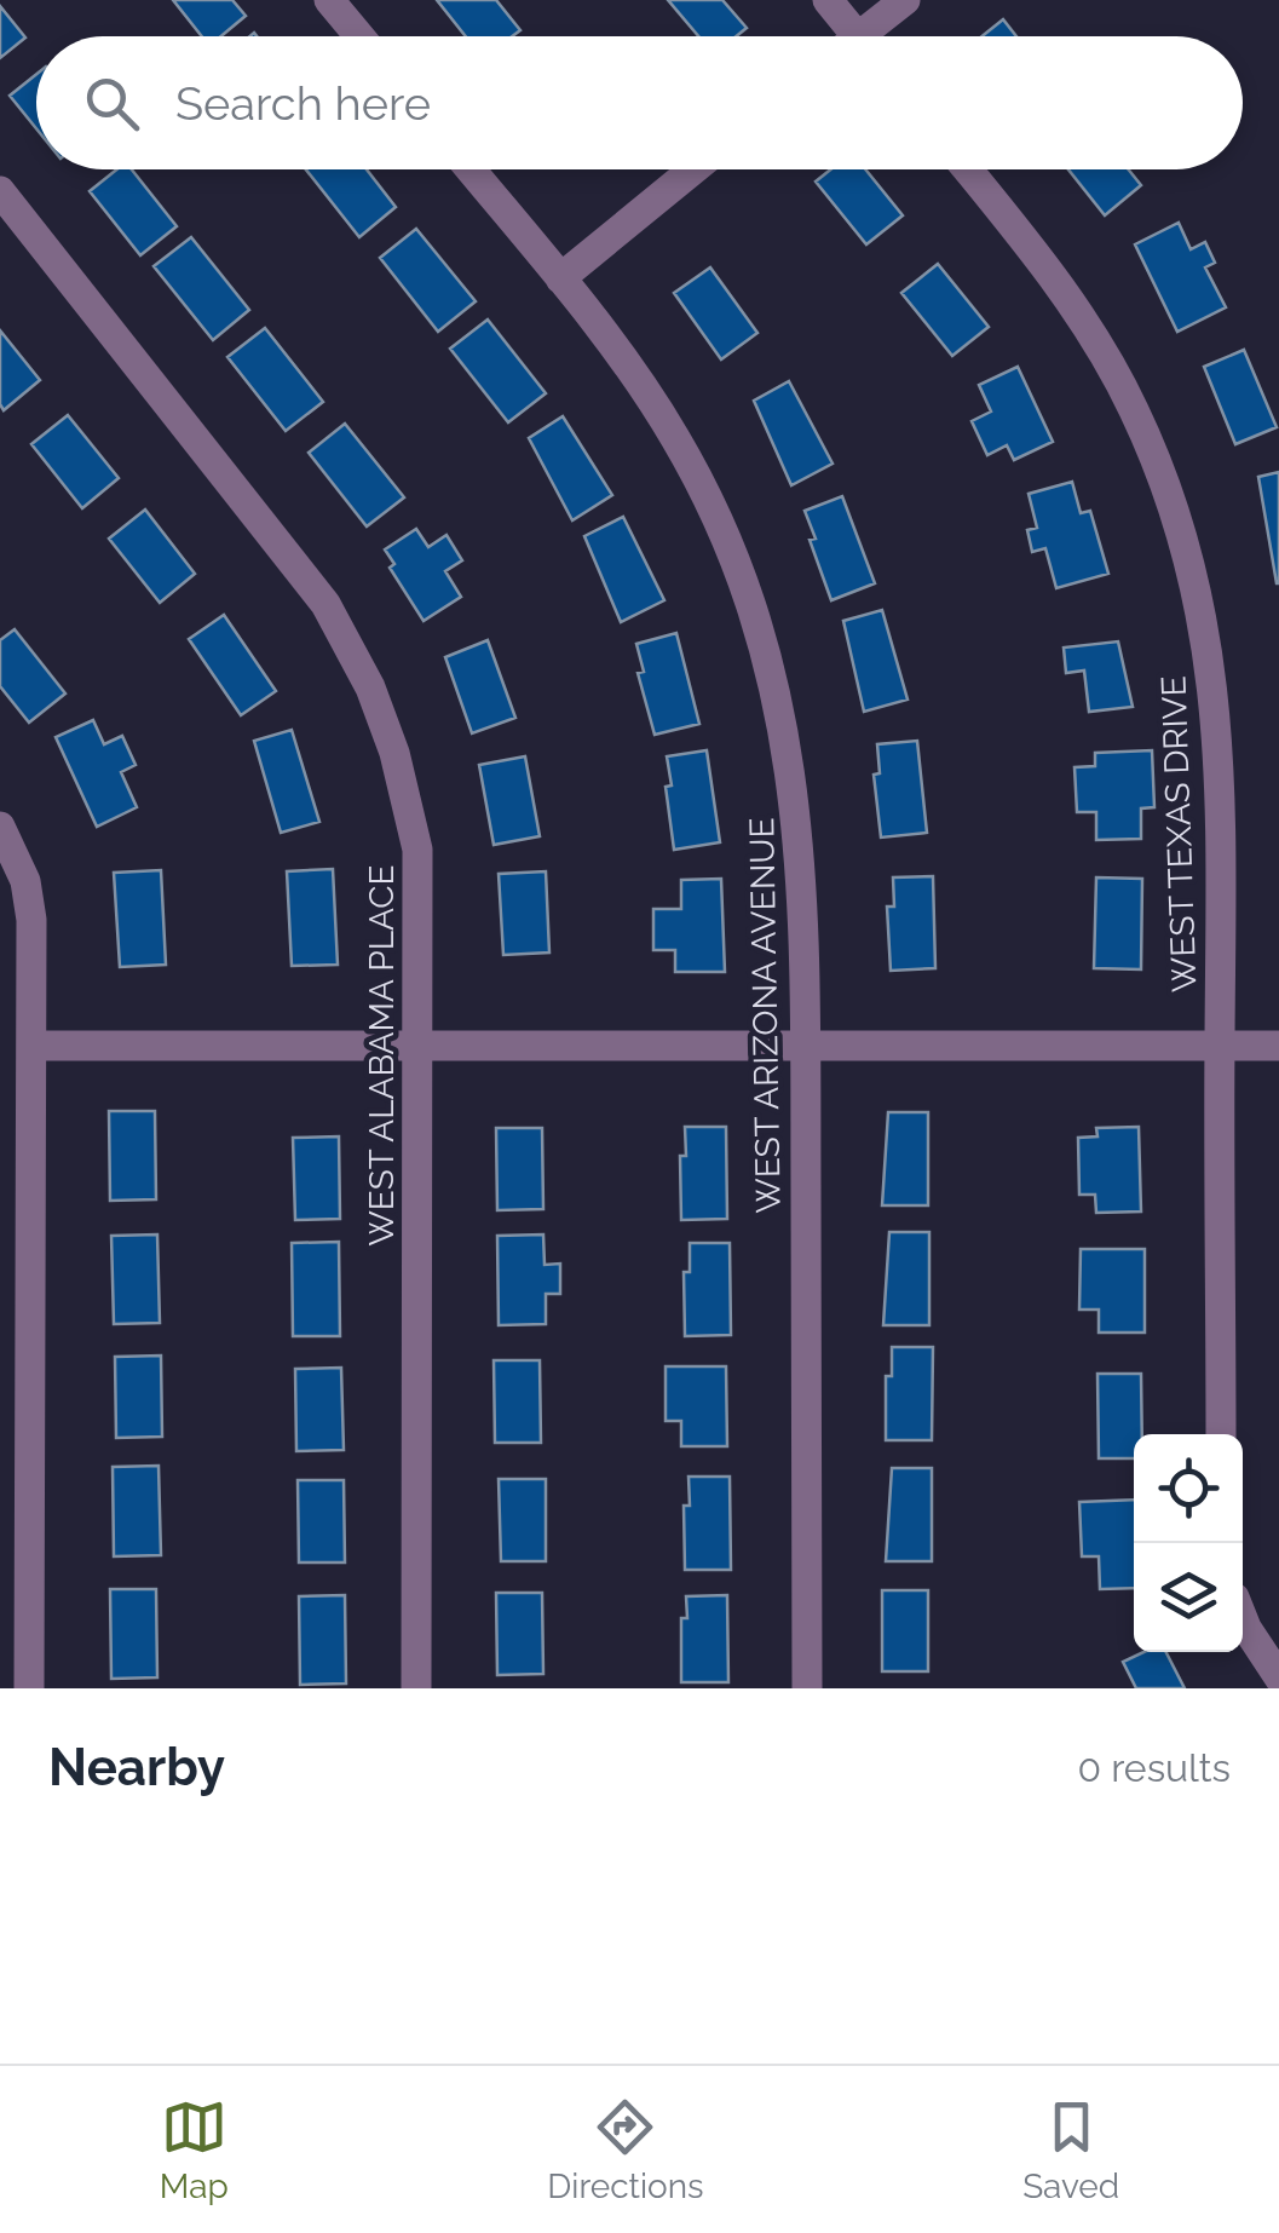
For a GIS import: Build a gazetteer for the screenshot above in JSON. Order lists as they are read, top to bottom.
{
  "streets": {
    "street": ["WEST TEXAS DRIVE", "WEST ARIZONA AVENUE", "WEST ALABAMA PLACE"]
  },
  "page": {
    "search": "Search here",
    "heading": ["Nearby", "0 results"],
    "nav": ["Map", "Directions", "Saved"]
  }
}
